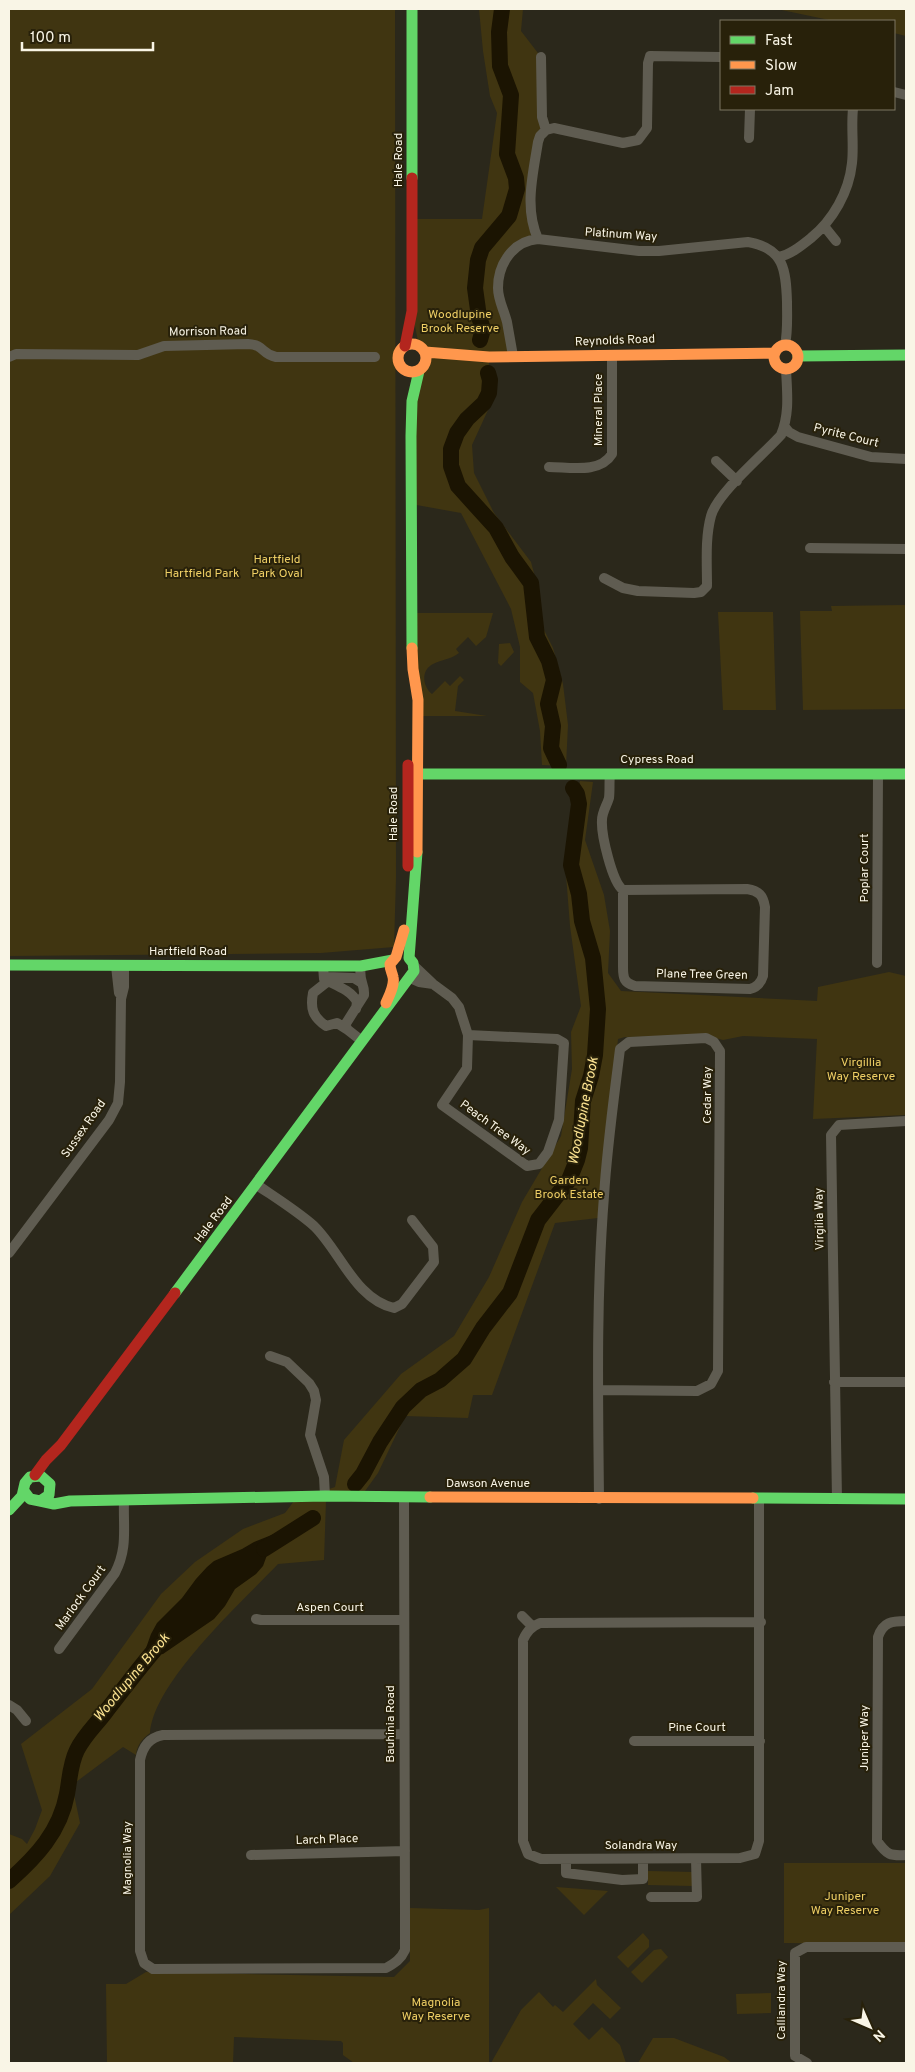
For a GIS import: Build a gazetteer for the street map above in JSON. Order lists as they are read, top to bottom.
{
  "streets": {
    "main road": [
      "Hale Road",
      "Reynolds Road",
      "Cypress Road",
      "Hartfield Road",
      "Dawson Avenue"
    ],
    "street": [
      "Platinum Way",
      "Morrison Road",
      "Mineral Place",
      "Pyrite Court",
      "Poplar Court",
      "Plane Tree Green",
      "Cedar Way",
      "Peach Tree Way",
      "Sussex Road",
      "Virgilia Way",
      "Marlock Court",
      "Aspen Court",
      "Bauhinia Road",
      "Pine Court",
      "Juniper Way",
      "Larch Place",
      "Solandra Way",
      "Magnolia Way",
      "Calliandra Way"
    ]
  },
  "crossings": [
    ["Hale Road", "Reynolds Road"],
    ["Hale Road", "Cypress Road"],
    ["Hale Road", "Hartfield Road"],
    ["Hale Road", "Peach Tree Way"],
    ["Hale Road", "Dawson Avenue"],
    ["Platinum Way", "Reynolds Road"],
    ["Reynolds Road", "Mineral Place"],
    ["Cypress Road", "Poplar Court"],
    ["Cypress Road", "Plane Tree Green"],
    ["Hartfield Road", "Peach Tree Way"],
    ["Hartfield Road", "Sussex Road"],
    ["Cedar Way", "Dawson Avenue"],
    ["Virgilia Way", "Dawson Avenue"],
    ["Dawson Avenue", "Marlock Court"],
    ["Dawson Avenue", "Bauhinia Road"],
    ["Dawson Avenue", "Solandra Way"],
    ["Aspen Court", "Bauhinia Road"],
    ["Bauhinia Road", "Larch Place"],
    ["Bauhinia Road", "Magnolia Way"],
    ["Pine Court", "Solandra Way"]
  ],
  "water": ["Woodlupine Brook"],
  "parks": [
    "Woodlupine Brook Reserve",
    "Hartfield Park Oval",
    "Hartfield Park",
    "Virgillia Way Reserve",
    "Garden Brook Estate",
    "Juniper Way Reserve",
    "Magnolia Way Reserve"
  ],
  "legend": ["Fast", "Slow", "Jam"],
  "scale_bar": "100 m",
  "north": "bottom right"
}
